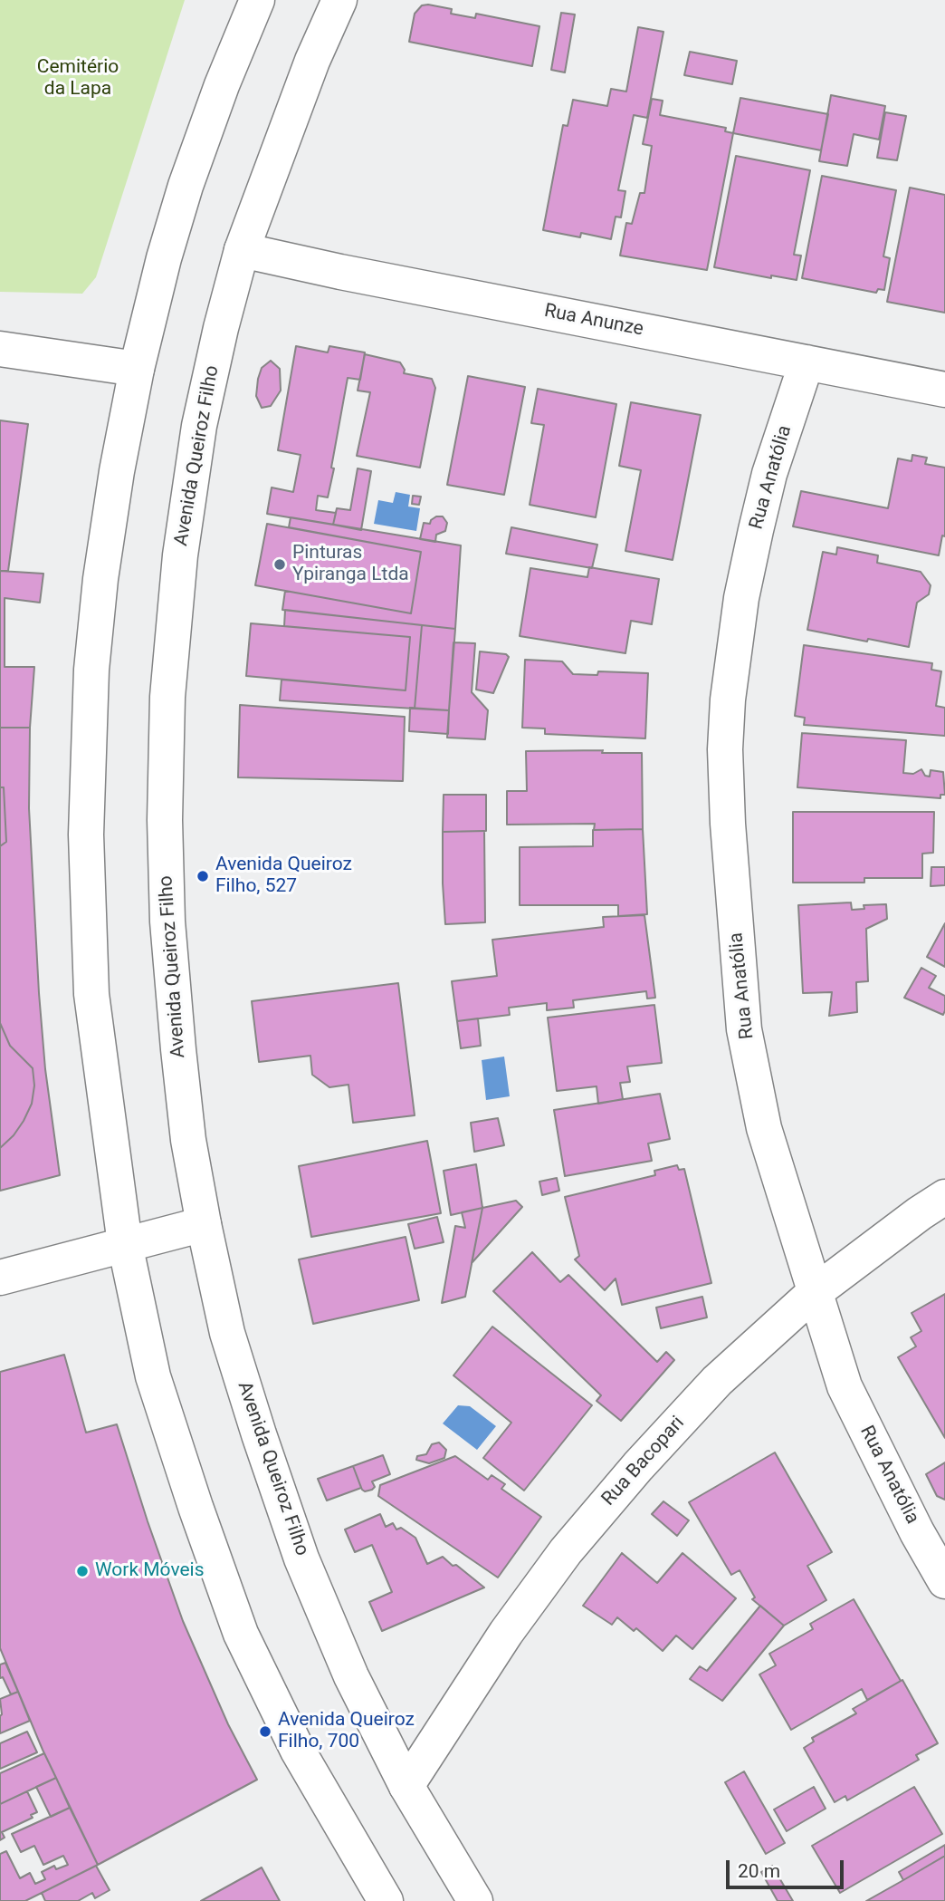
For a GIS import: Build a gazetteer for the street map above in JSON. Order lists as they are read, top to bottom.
{
  "streets": {
    "main road": [
      "Rua Anunze",
      "Avenida Queiroz Filho",
      "Rua Anatólia",
      "Rua Bacopari"
    ]
  },
  "crossings": [
    ["Rua Anunze", "Avenida Queiroz Filho"],
    ["Rua Anunze", "Rua Anatólia"],
    ["Avenida Queiroz Filho", "Rua Bacopari"],
    ["Rua Anatólia", "Rua Bacopari"]
  ],
  "parks": ["Cemitério da Lapa"],
  "places": [
    "Pinturas Ypiranga Ltda",
    "Avenida Queiroz Filho, 527",
    "Work Móveis",
    "Avenida Queiroz Filho, 700"
  ],
  "scale_bar": "20 m"
}
